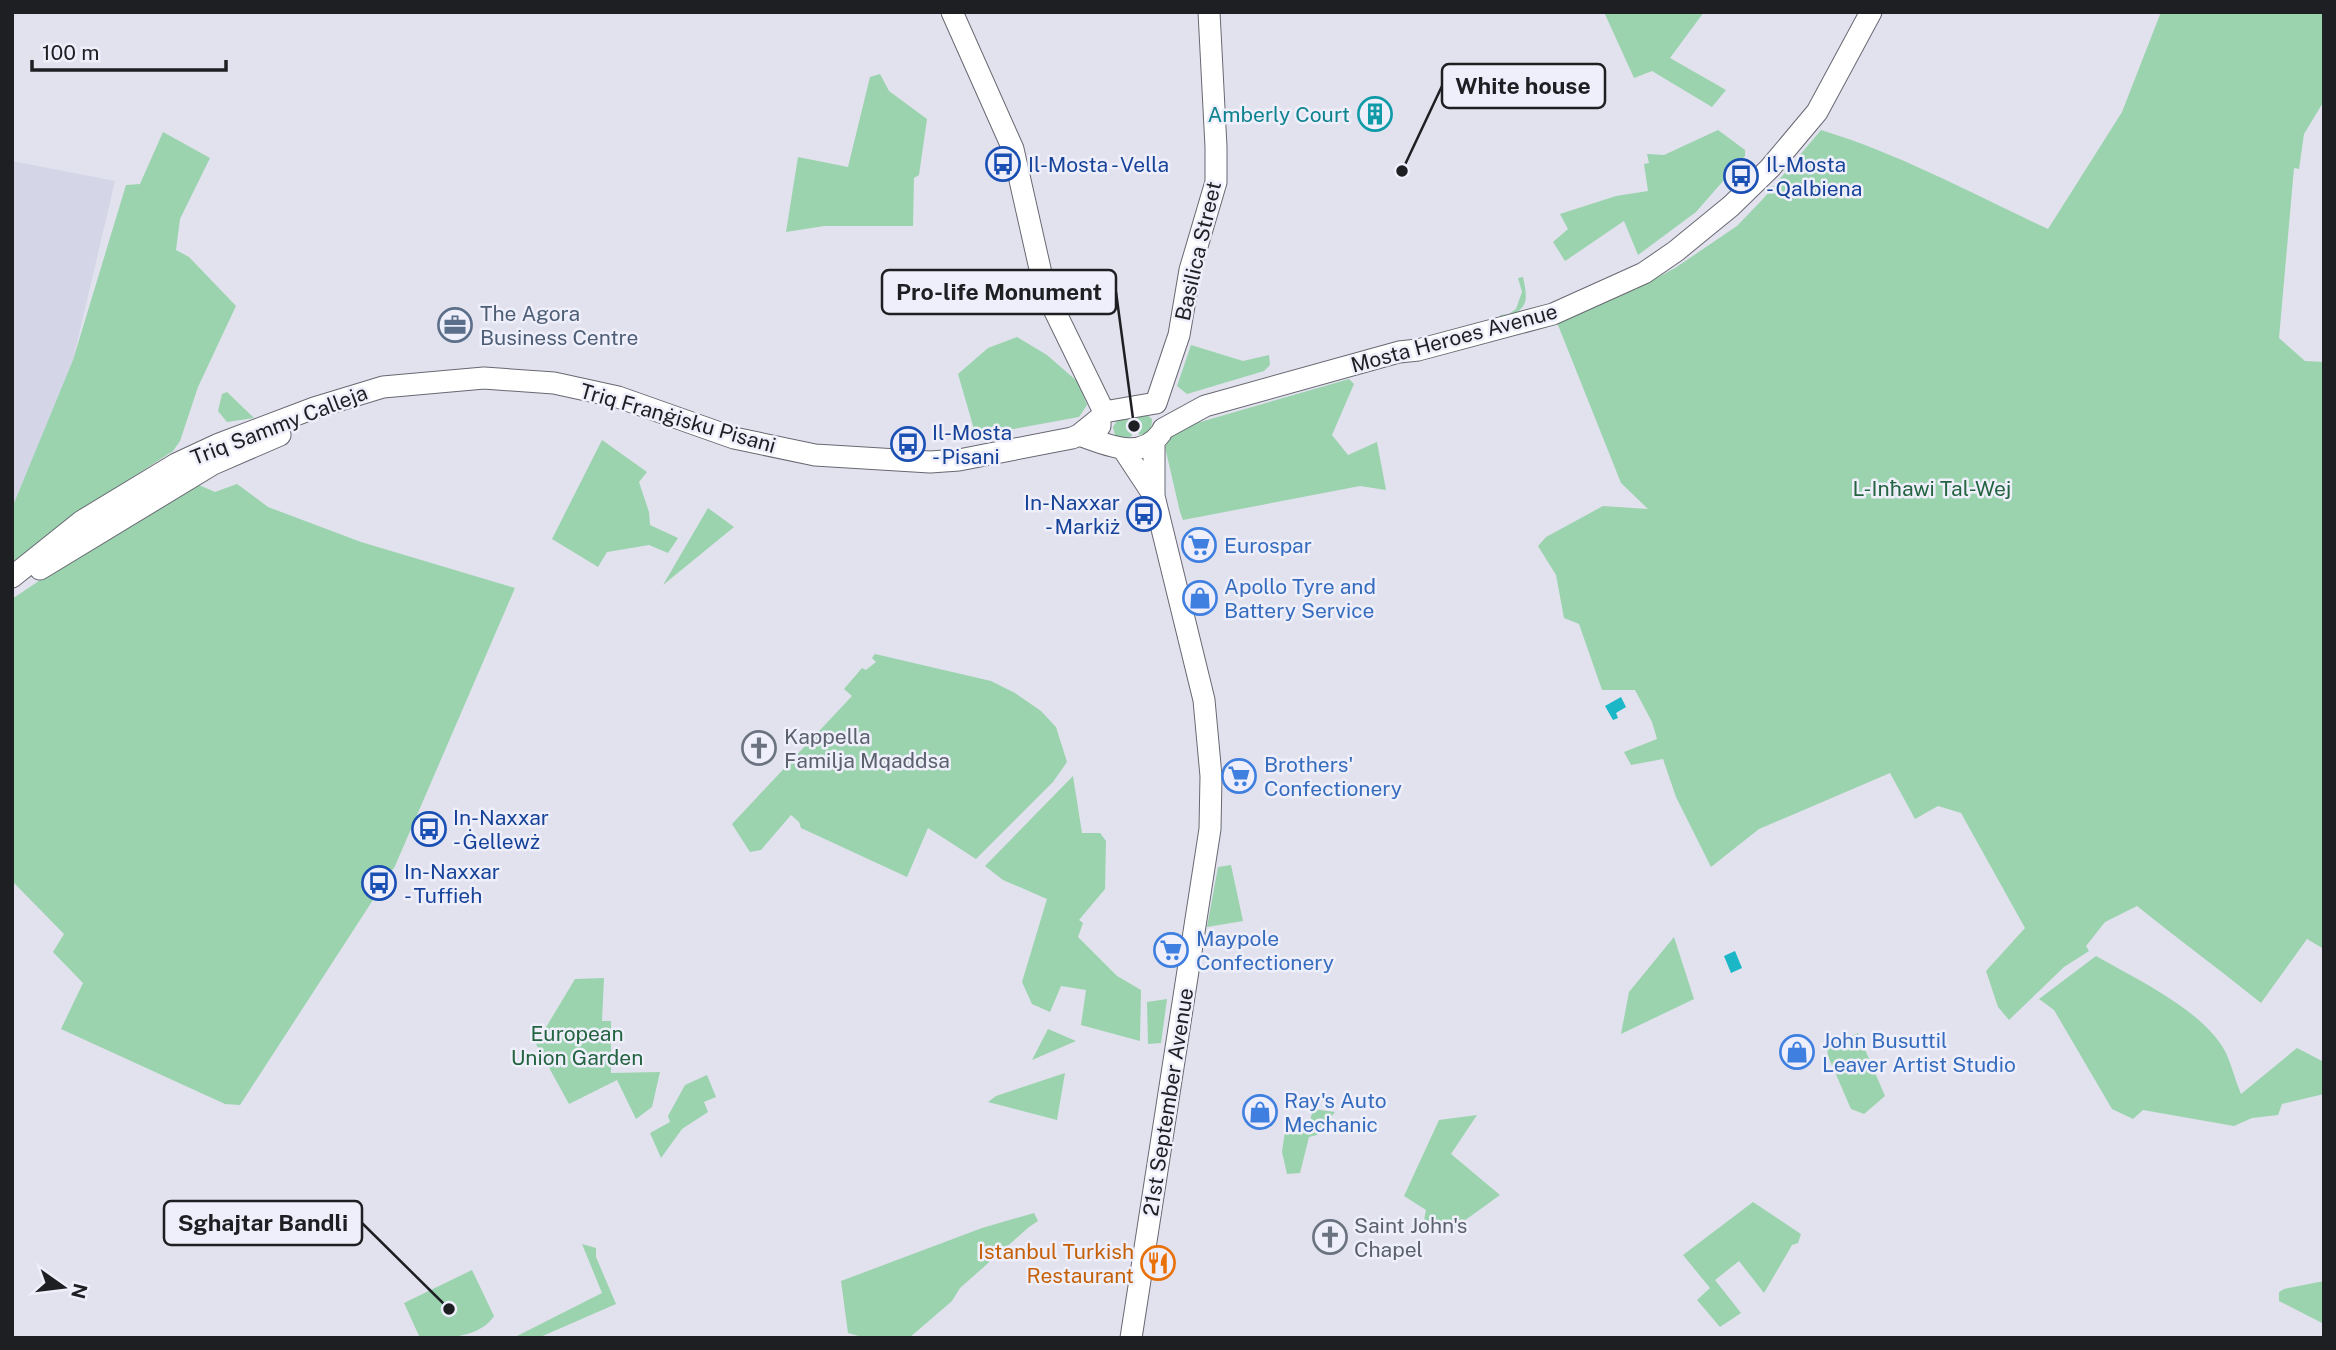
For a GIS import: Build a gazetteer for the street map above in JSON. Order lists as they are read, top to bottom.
{
  "streets": {
    "street": [
      "Basilica Street",
      "Mosta Heroes Avenue",
      "Triq Franġisku Pisani",
      "Triq Sammy Calleja",
      "21st September Avenue"
    ]
  },
  "crossings": [
    ["Basilica Street", "Mosta Heroes Avenue"],
    ["Basilica Street", "21st September Avenue"],
    ["Mosta Heroes Avenue", "Triq Franġisku Pisani"],
    ["Mosta Heroes Avenue", "21st September Avenue"],
    ["Triq Franġisku Pisani", "Triq Sammy Calleja"],
    ["Triq Franġisku Pisani", "21st September Avenue"]
  ],
  "parks": ["L-Inħawi Tal-Wej", "European Union Garden"],
  "places": {
    "building": ["Amberly Court"],
    "bus stop": [
      "Il-Mosta - Vella",
      "Il-Mosta - Qalbiena",
      "Il-Mosta - Pisani",
      "In-Naxxar - Markiż",
      "In-Naxxar - Ġellewż",
      "In-Naxxar - Tuffieh"
    ],
    "other": ["White house", "Pro-life Monument", "Sghajtar Bandli"],
    "office": ["The Agora Business Centre"],
    "supermarket": ["Eurospar", "Brothers' Confectionery", "Maypole Confectionery"],
    "shop": ["Apollo Tyre and Battery Service", "John Busuttil Leaver Artist Studio", "Ray's Auto Mechanic"],
    "church": ["Kappella Familja Mqaddsa", "Saint John's Chapel"],
    "restaurant": ["Istanbul Turkish Restaurant"]
  },
  "scale_bar": "100 m",
  "north": "right"
}
